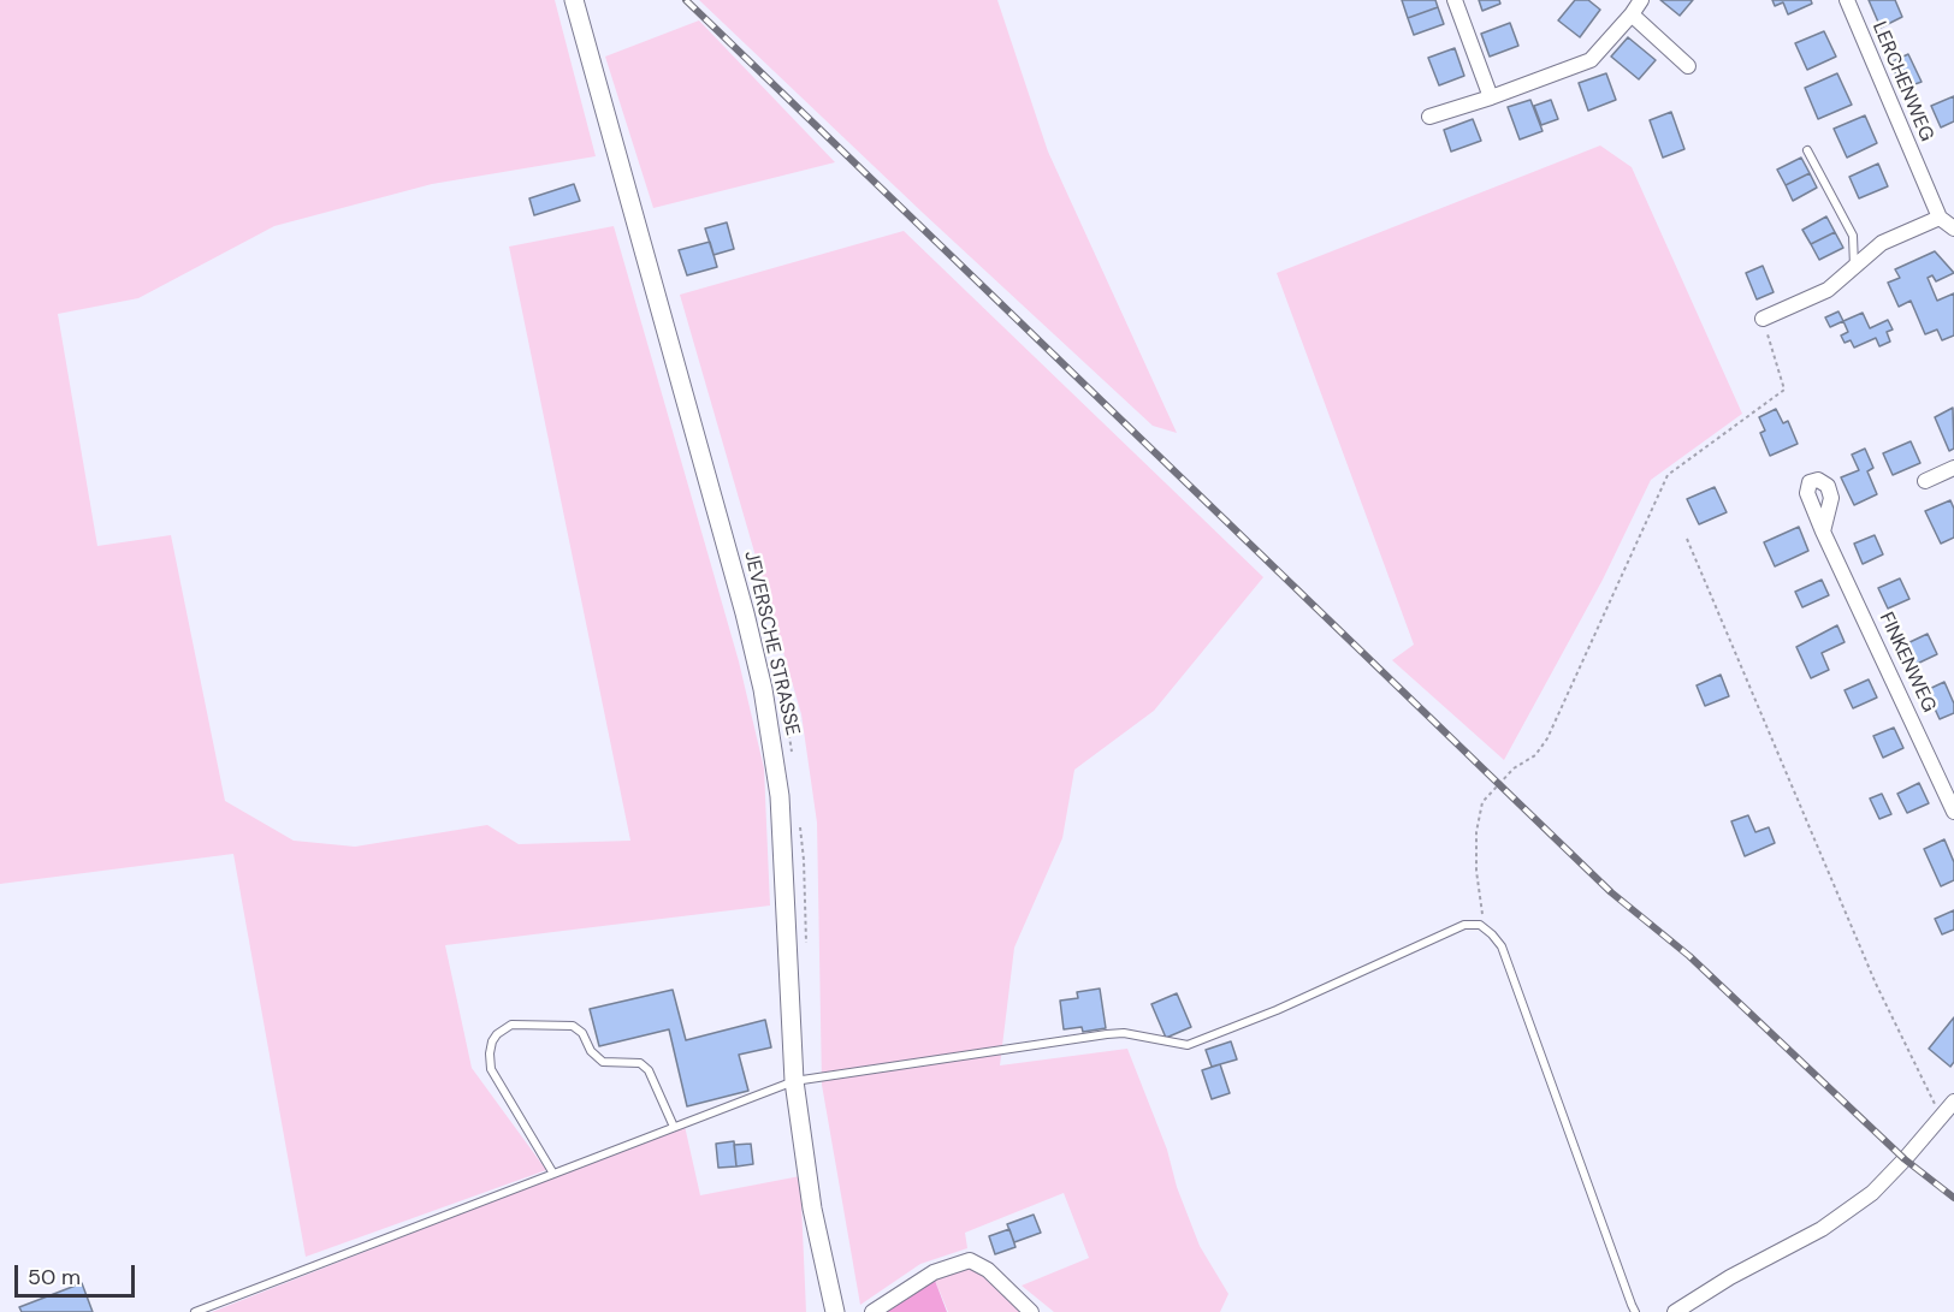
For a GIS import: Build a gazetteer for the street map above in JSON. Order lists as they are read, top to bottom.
{
  "streets": {
    "street": ["LERCHENWEG", "JEVERSCHE STRASSE", "FINKENWEG"]
  },
  "scale_bar": "50 m"
}
